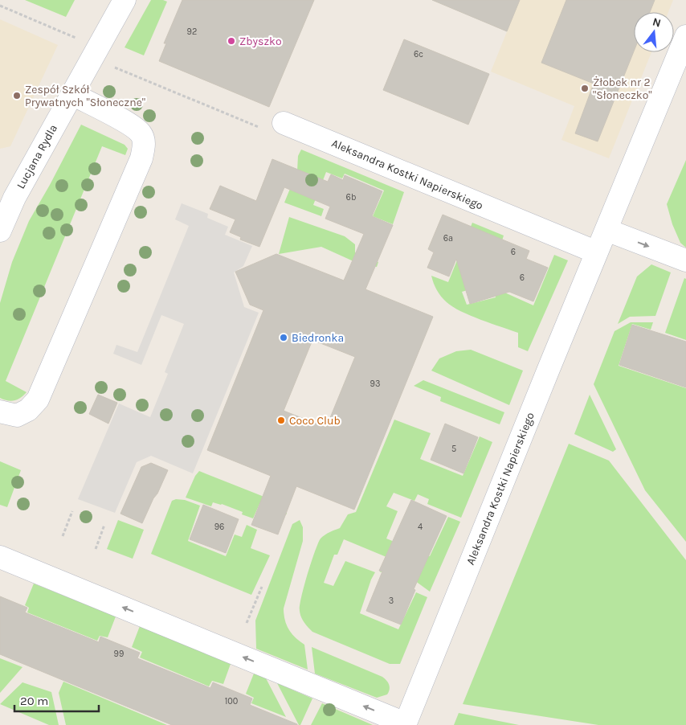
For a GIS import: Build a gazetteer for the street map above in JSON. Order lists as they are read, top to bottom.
{
  "streets": {
    "street": ["Lucjana Rydla", "Aleksandra Kostki Napierskiego"]
  },
  "places": [
    "Zbyszko",
    "Żłobek nr 2 \"Słoneczko\"",
    "Zespół Szkół Prywatnych \"Słoneczne\"",
    "Biedronka",
    "Coco Club"
  ],
  "house_numbers": [
    "92",
    "6c",
    "6b",
    "6a",
    "6",
    "6",
    "93",
    "5",
    "96",
    "4",
    "3",
    "99",
    "100"
  ],
  "scale_bar": "20 m",
  "north": "top"
}
